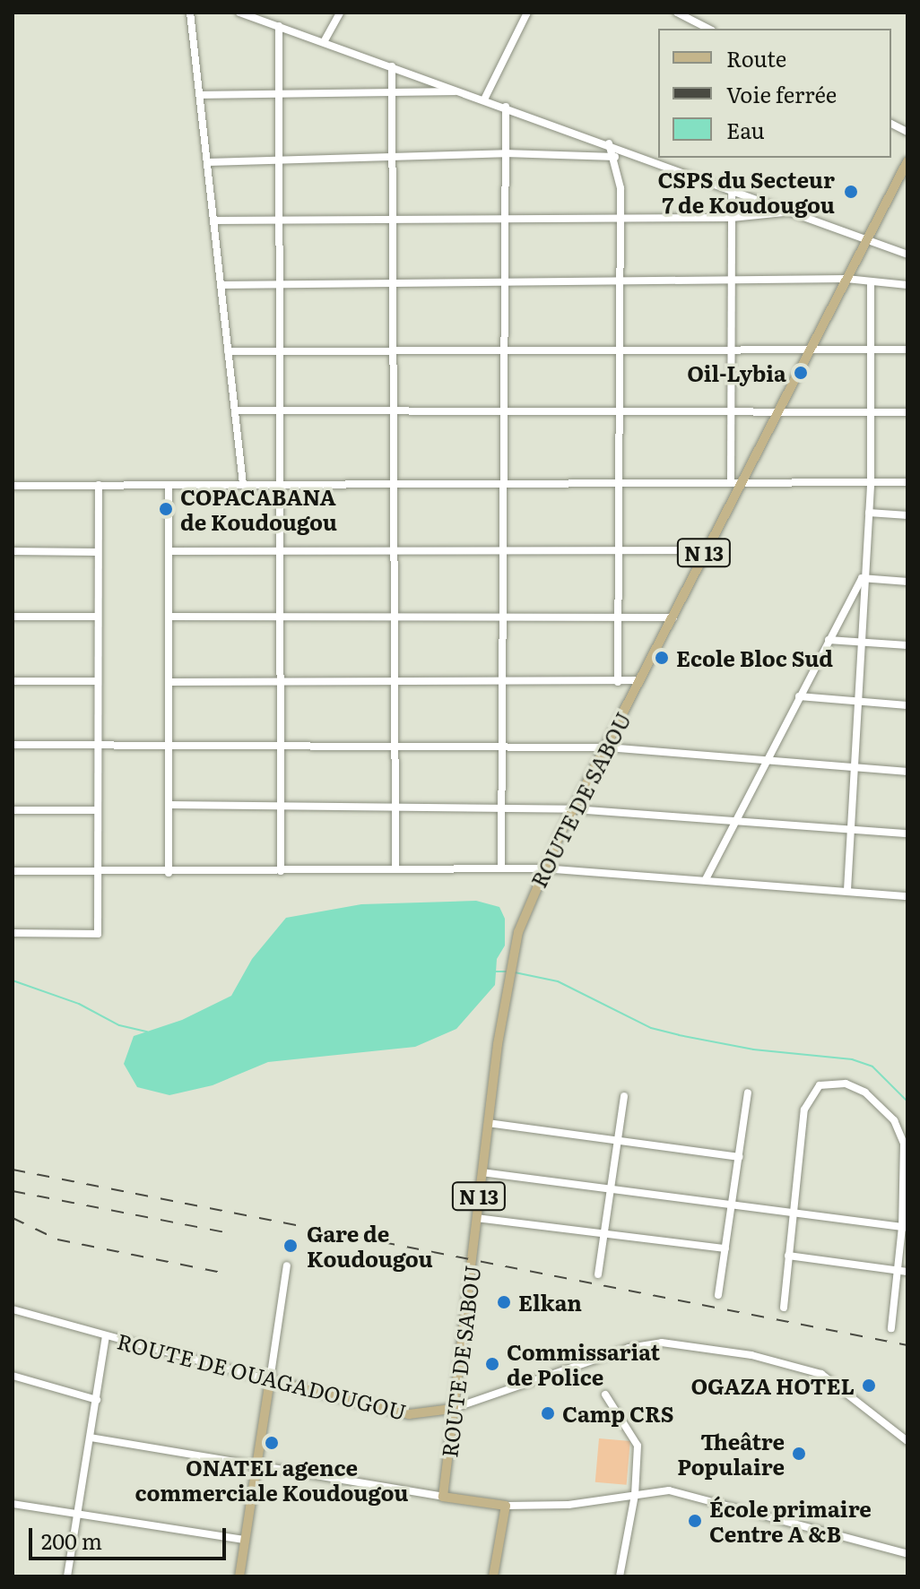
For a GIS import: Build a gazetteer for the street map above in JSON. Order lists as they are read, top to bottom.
{
  "streets": {
    "main road": ["N 13", "ROUTE DE SABOU", "ROUTE DE OUAGADOUGOU"]
  },
  "crossings": [
    ["ROUTE DE SABOU", "ROUTE DE OUAGADOUGOU"]
  ],
  "places": [
    "CSPS du Secteur 7 de Koudougou",
    "Oil-Lybia",
    "COPACABANA de Koudougou",
    "Ecole Bloc Sud",
    "Gare de Koudougou",
    "Elkan",
    "Commissariat de Police",
    "OGAZA HOTEL",
    "Camp CRS",
    "ONATEL agence commerciale Koudougou",
    "Theâtre Populaire",
    "École primaire Centre A &B"
  ],
  "legend": ["Route", "Voie ferrée", "Eau"],
  "scale_bar": "200 m"
}
